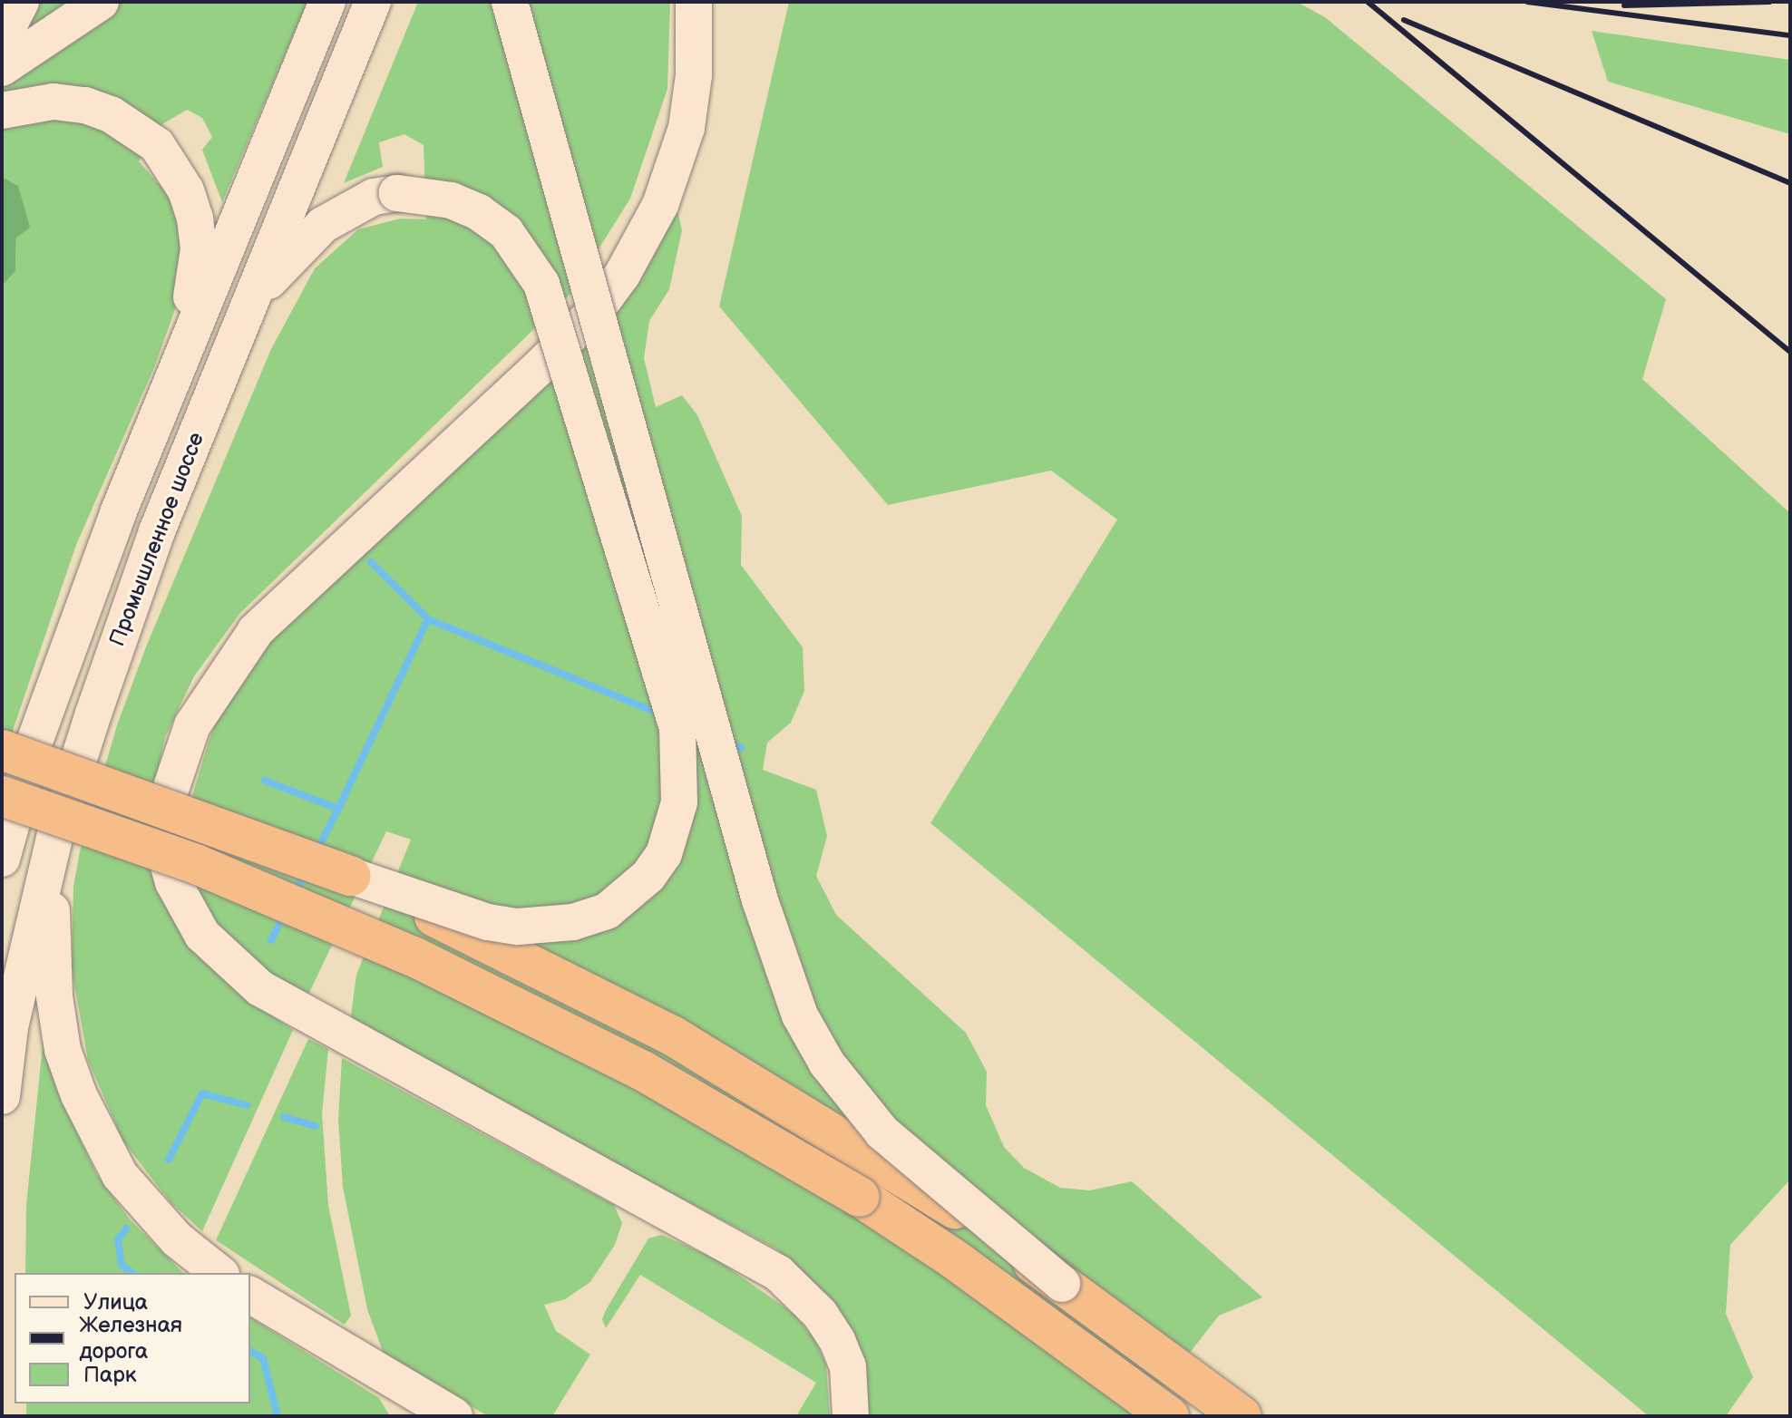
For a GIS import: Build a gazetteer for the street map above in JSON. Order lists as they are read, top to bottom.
{
  "streets": {
    "main road": ["Промышленное шоссе"]
  },
  "legend": ["Улица", "Железная дорога", "Парк"]
}
